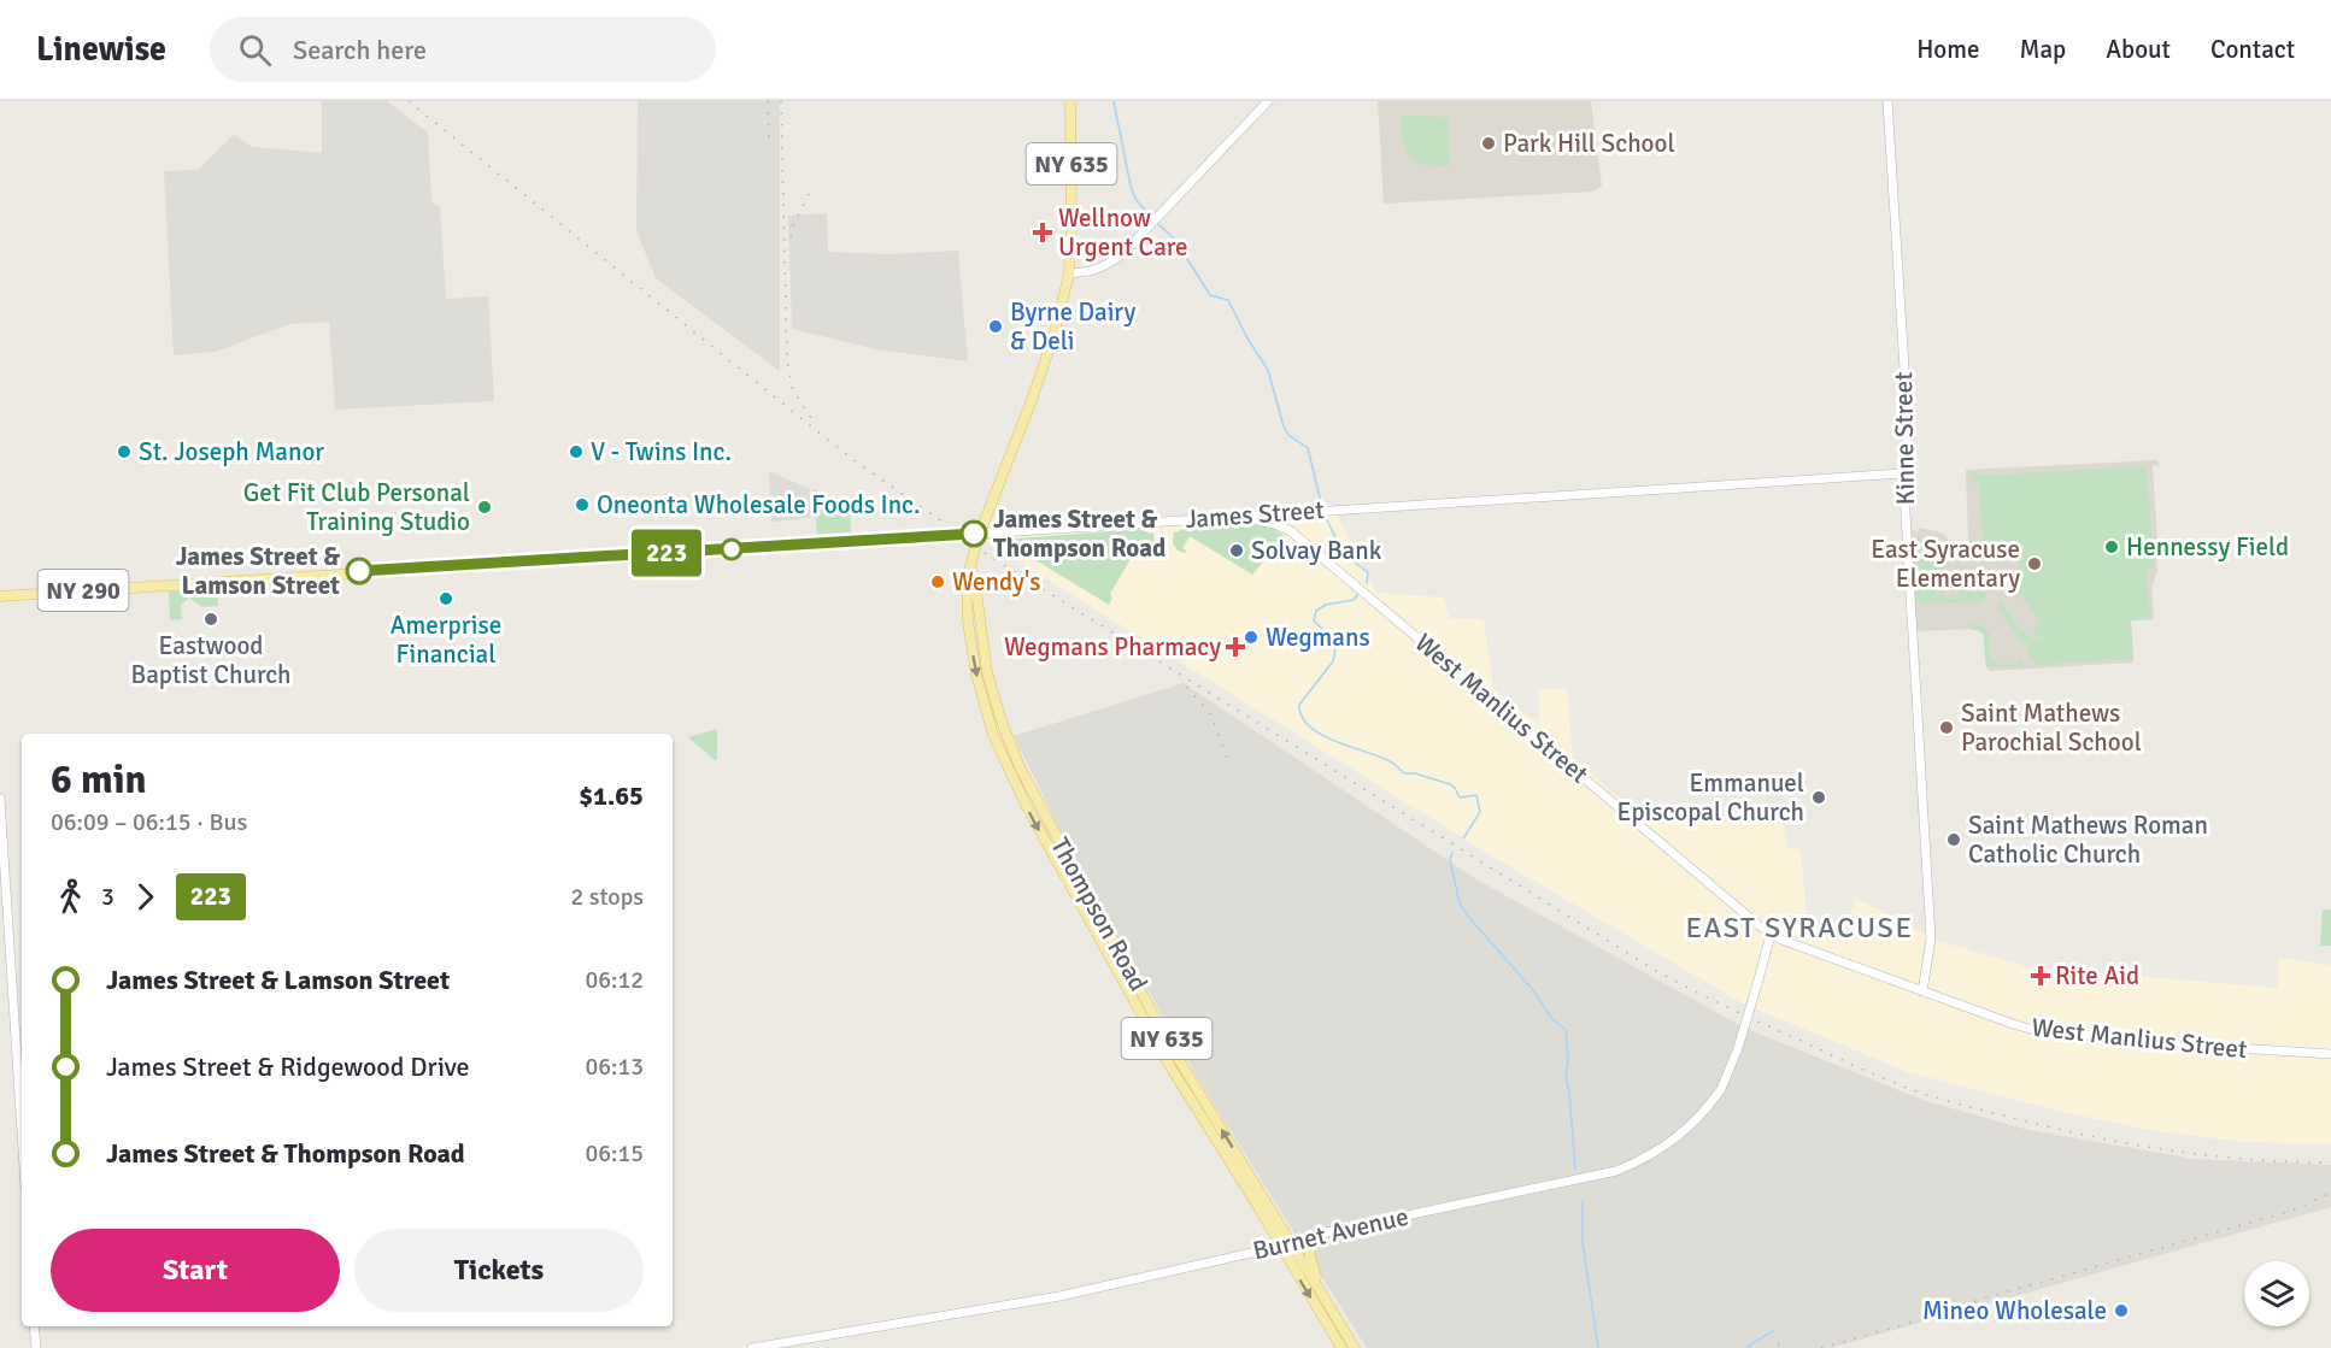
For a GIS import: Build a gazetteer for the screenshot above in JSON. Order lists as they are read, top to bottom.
{
  "streets": {
    "main road": [
      "NY 635",
      "James Street",
      "NY 290",
      "Thompson Road"
    ],
    "street": ["Kinne Street", "West Manlius Street", "Burnet Avenue"]
  },
  "crossings": [
    ["Kinne Street", "James Street"],
    ["Kinne Street", "West Manlius Street"],
    ["James Street", "West Manlius Street"],
    ["James Street", "Thompson Road"],
    ["West Manlius Street", "Burnet Avenue"],
    ["Thompson Road", "Burnet Avenue"]
  ],
  "districts": ["EAST SYRACUSE"],
  "places": {
    "other": [
      "Park Hill School",
      "Byrne Dairy & Deli",
      "St. Joseph Manor",
      "V - Twins Inc.",
      "Oneonta Wholesale Foods Inc.",
      "Get Fit Club Personal Training Studio",
      "James Street & Thompson Road",
      "Hennessy Field",
      "Solvay Bank",
      "East Syracuse Elementary",
      "James Street & Lamson Street",
      "Wendy's",
      "Amerprise Financial",
      "Eastwood Baptist Church",
      "Wegmans",
      "Saint Mathews Parochial School",
      "Emmanuel Episcopal Church",
      "Saint Mathews Roman Catholic Church",
      "Mineo Wholesale"
    ],
    "health": ["Wellnow Urgent Care", "Wegmans Pharmacy", "Rite Aid"]
  },
  "lines": ["bus line 223"],
  "page": {
    "header": "Linewise",
    "search": "Search here",
    "nav": [
      "Home",
      "Map",
      "About",
      "Contact"
    ],
    "on_map": "223",
    "heading": ["6 min", "06:09 – 06:15 · Bus", "$1.65"],
    "legs": ["3", "223", "2 stops"],
    "list": [
      {
        "name": "James Street & Lamson Street",
        "value": "06:12"
      },
      {
        "name": "James Street & Ridgewood Drive",
        "value": "06:13"
      },
      {
        "name": "James Street & Thompson Road",
        "value": "06:15"
      }
    ],
    "buttons": ["Start", "Tickets"]
  }
}
